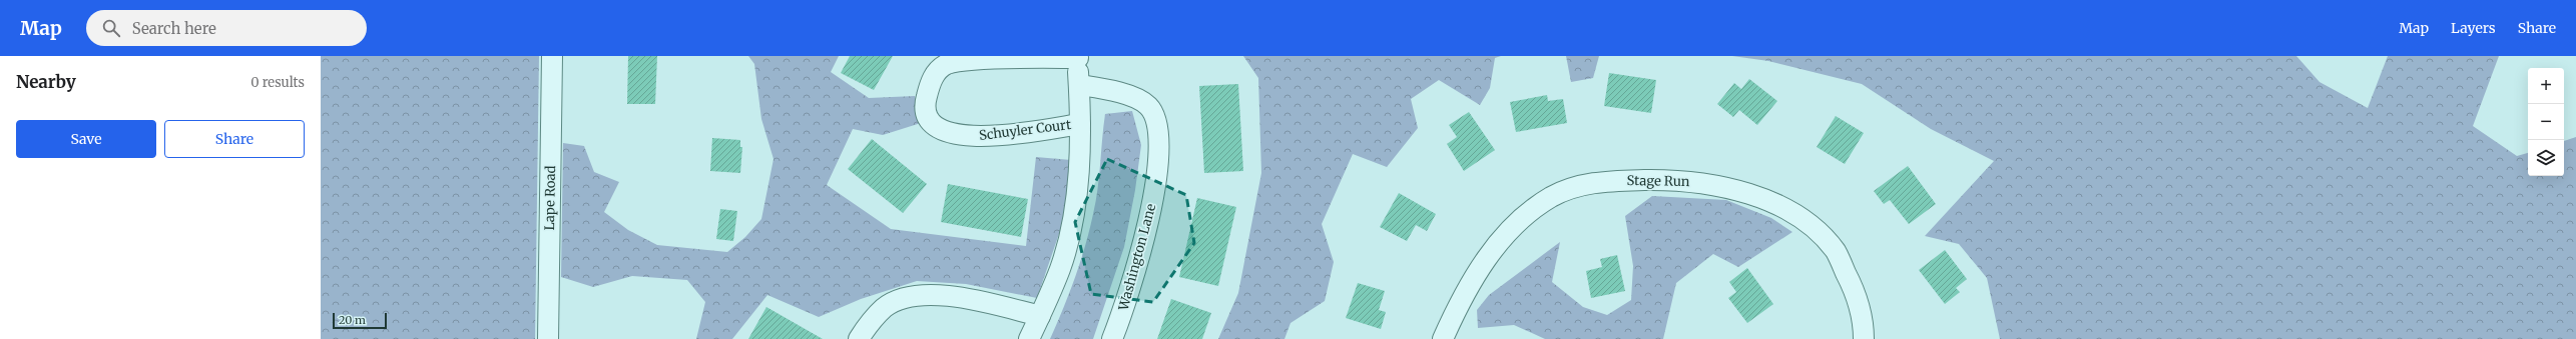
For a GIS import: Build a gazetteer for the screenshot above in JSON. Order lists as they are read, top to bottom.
{
  "streets": {
    "street": [
      "Schuyler Court",
      "Stage Run",
      "Lape Road",
      "Washington Lane"
    ]
  },
  "scale_bar": "20 m",
  "page": {
    "header": "Map",
    "search": "Search here",
    "nav": ["Map", "Layers", "Share"],
    "heading": ["Nearby", "0 results"],
    "map_buttons": ["+", "−"],
    "buttons": ["Save", "Share"],
    "scale": "20 m"
  }
}
